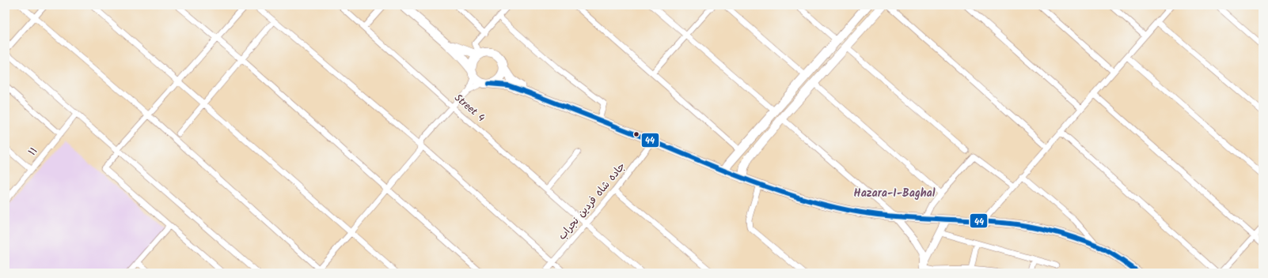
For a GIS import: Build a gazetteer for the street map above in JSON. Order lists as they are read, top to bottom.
{
  "streets": {
    "street": ["Street 4", "۱۱", "جاده شاه فردین نجراب"]
  },
  "crossings": [
    ["Street 4", "جاده شاه فردین نجراب"]
  ],
  "districts": ["Hazara-I-Baghal"],
  "lines": ["transit line 44"]
}
